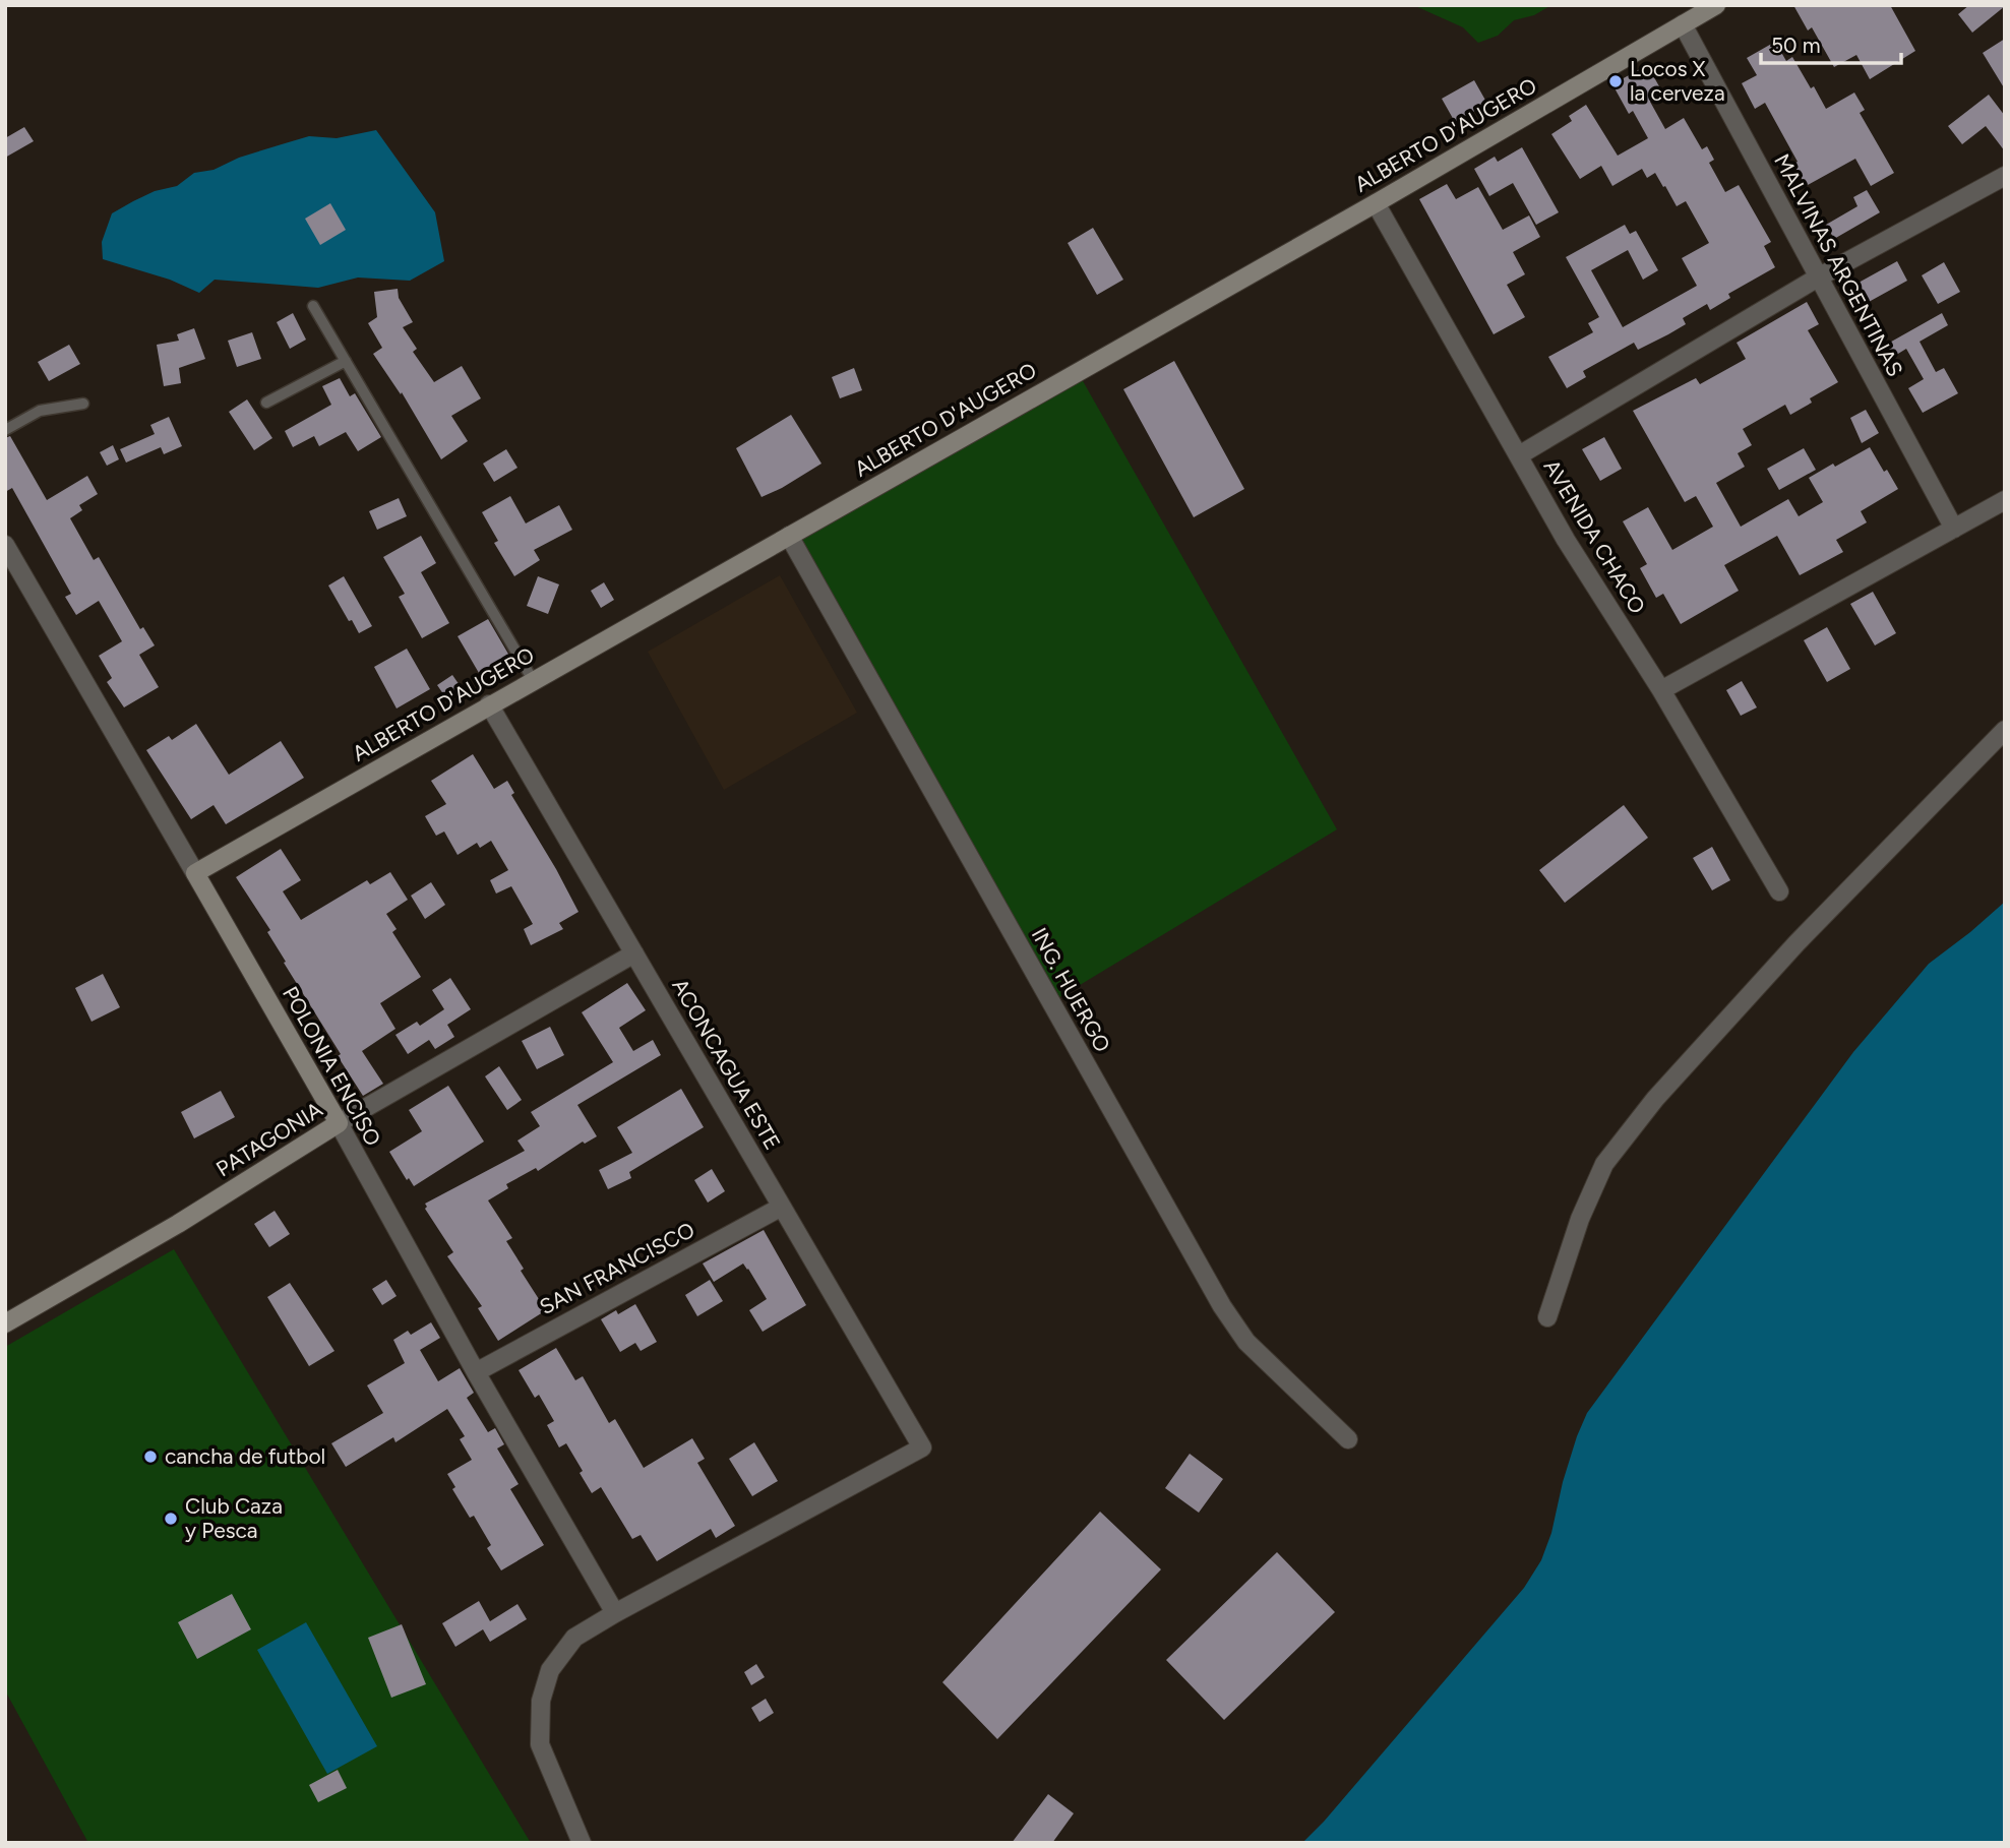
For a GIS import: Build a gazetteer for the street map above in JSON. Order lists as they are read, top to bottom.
{
  "streets": {
    "main road": ["ALBERTO D'AUGERO", "POLONIA ENCISO", "PATAGONIA"],
    "street": [
      "MALVINAS ARGENTINAS",
      "AVENIDA CHACO",
      "ING. HUERGO",
      "ACONCAGUA ESTE",
      "SAN FRANCISCO"
    ]
  },
  "crossings": [
    ["ALBERTO D'AUGERO", "MALVINAS ARGENTINAS"],
    ["ALBERTO D'AUGERO", "AVENIDA CHACO"],
    ["ALBERTO D'AUGERO", "ING. HUERGO"],
    ["ALBERTO D'AUGERO", "ACONCAGUA ESTE"],
    ["ALBERTO D'AUGERO", "POLONIA ENCISO"],
    ["ACONCAGUA ESTE", "POLONIA ENCISO"],
    ["ACONCAGUA ESTE", "PATAGONIA"],
    ["ACONCAGUA ESTE", "SAN FRANCISCO"],
    ["POLONIA ENCISO", "PATAGONIA"],
    ["POLONIA ENCISO", "SAN FRANCISCO"]
  ],
  "places": ["Locos X la cerveza", "cancha de futbol", "Club Caza y Pesca"],
  "scale_bar": "50 m"
}
